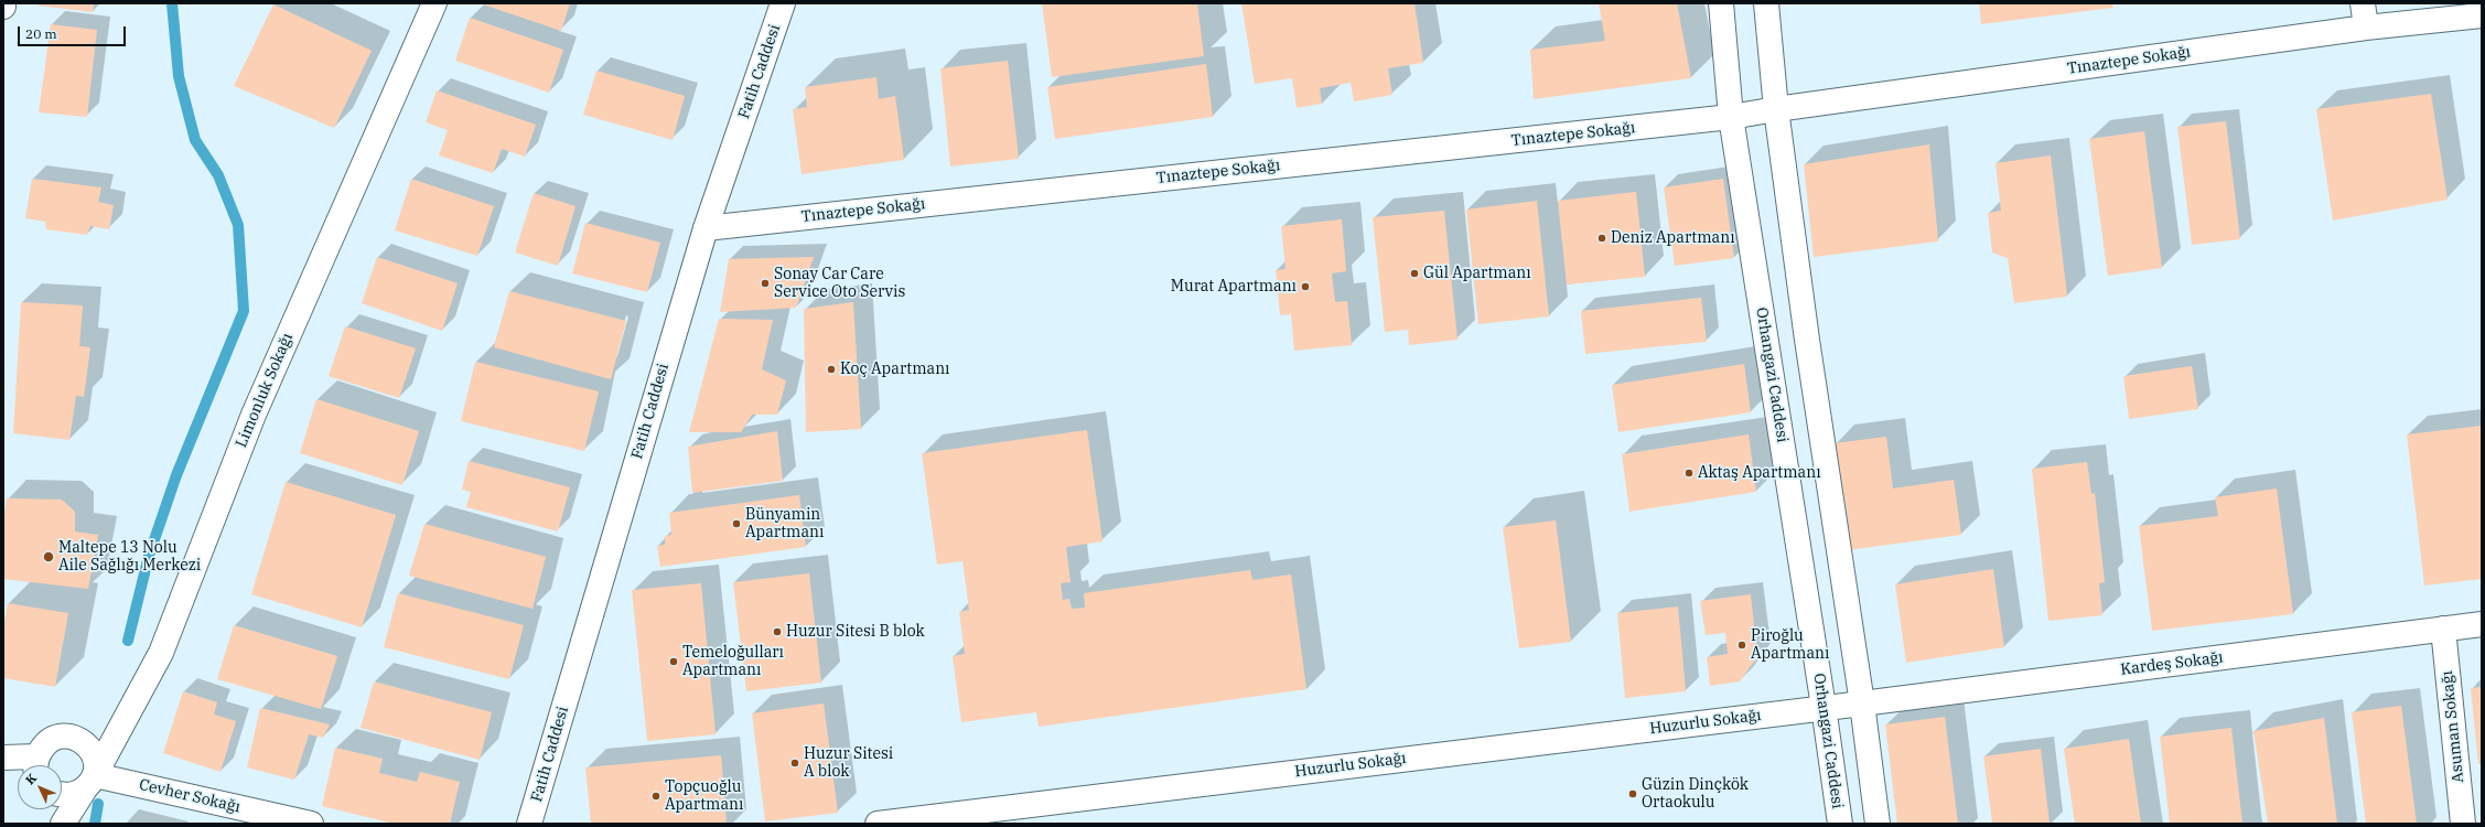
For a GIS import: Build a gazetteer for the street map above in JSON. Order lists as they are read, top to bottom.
{
  "streets": {
    "street": [
      "Tınaztepe Sokağı",
      "Fatih Caddesi",
      "Orhangazi Caddesi",
      "Limonluk Sokağı",
      "Kardeş Sokağı",
      "Huzurlu Sokağı",
      "Asuman Sokağı",
      "Cevher Sokağı"
    ]
  },
  "crossings": [
    ["Tınaztepe Sokağı", "Fatih Caddesi"],
    ["Tınaztepe Sokağı", "Orhangazi Caddesi"],
    ["Orhangazi Caddesi", "Kardeş Sokağı"],
    ["Orhangazi Caddesi", "Huzurlu Sokağı"],
    ["Limonluk Sokağı", "Cevher Sokağı"],
    ["Kardeş Sokağı", "Huzurlu Sokağı"],
    ["Kardeş Sokağı", "Asuman Sokağı"]
  ],
  "places": [
    "Deniz Apartmanı",
    "Gül Apartmanı",
    "Sonay Car Care Service Oto Servis",
    "Murat Apartmanı",
    "Koç Apartmanı",
    "Aktaş Apartmanı",
    "Bünyamin Apartmanı",
    "Maltepe 13 Nolu Aile Sağlığı Merkezi",
    "Huzur Sitesi B blok",
    "Piroğlu Apartmanı",
    "Temeloğulları Apartmanı",
    "Huzur Sitesi A blok",
    "Güzin Dinçkök Ortaokulu",
    "Topçuoğlu Apartmanı"
  ],
  "scale_bar": "20 m",
  "north": "top left"
}
